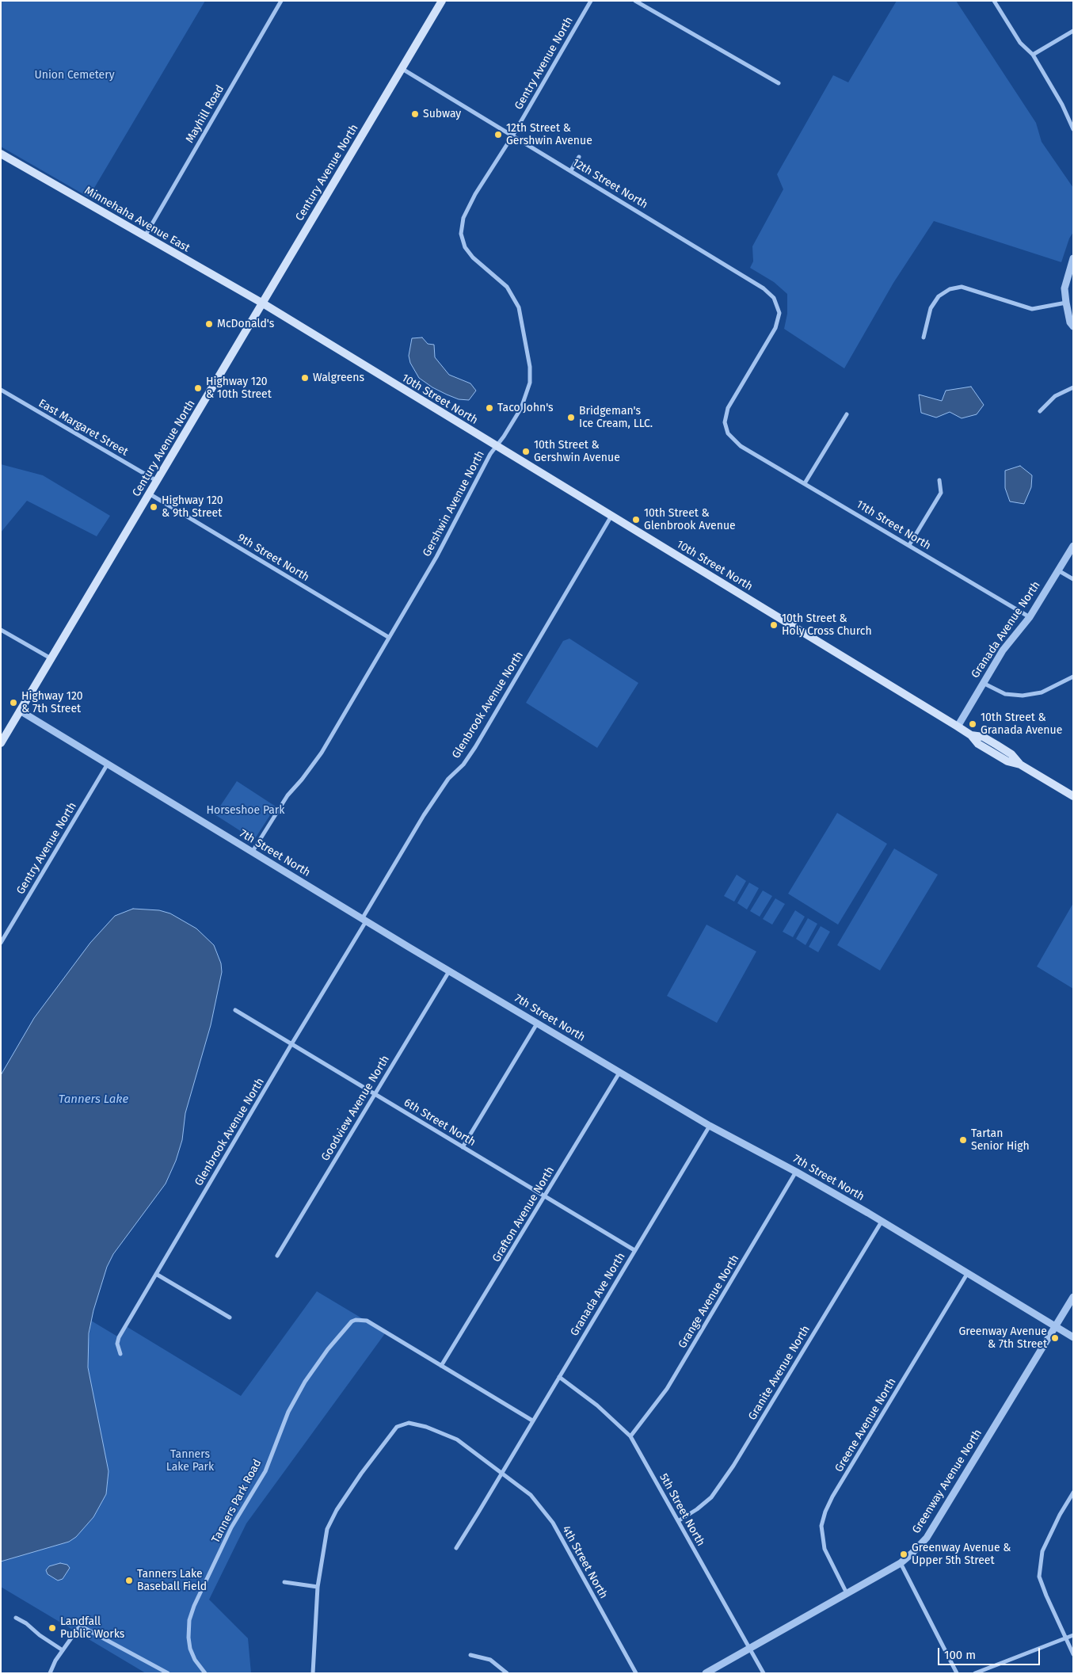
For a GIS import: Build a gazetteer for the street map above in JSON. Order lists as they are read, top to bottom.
{
  "streets": {
    "main road": ["Century Avenue North", "Minnehaha Avenue East", "10th Street North"],
    "street": [
      "Gentry Avenue North",
      "Mayhill Road",
      "12th Street North",
      "East Margaret Street",
      "Gershwin Avenue North",
      "11th Street North",
      "9th Street North",
      "Granada Avenue North",
      "Glenbrook Avenue North",
      "7th Street North",
      "Goodview Avenue North",
      "6th Street North",
      "Grafton Avenue North",
      "Granada Ave North",
      "Grange Avenue North",
      "Granite Avenue North",
      "Greene Avenue North",
      "Greenway Avenue North",
      "Tanners Park Road",
      "5th Street North",
      "4th Street North"
    ]
  },
  "crossings": [
    ["Gentry Avenue North", "12th Street North"],
    ["Gentry Avenue North", "Gershwin Avenue North"],
    ["Gentry Avenue North", "7th Street North"],
    ["Mayhill Road", "Minnehaha Avenue East"],
    ["Century Avenue North", "12th Street North"],
    ["Century Avenue North", "Minnehaha Avenue East"],
    ["Century Avenue North", "10th Street North"],
    ["Century Avenue North", "East Margaret Street"],
    ["Century Avenue North", "9th Street North"],
    ["Century Avenue North", "7th Street North"],
    ["12th Street North", "Gershwin Avenue North"],
    ["12th Street North", "11th Street North"],
    ["Minnehaha Avenue East", "10th Street North"],
    ["10th Street North", "Gershwin Avenue North"],
    ["10th Street North", "Granada Avenue North"],
    ["10th Street North", "Glenbrook Avenue North"],
    ["Gershwin Avenue North", "9th Street North"],
    ["Gershwin Avenue North", "7th Street North"],
    ["11th Street North", "Granada Avenue North"],
    ["Glenbrook Avenue North", "7th Street North"],
    ["Glenbrook Avenue North", "6th Street North"],
    ["7th Street North", "Goodview Avenue North"],
    ["7th Street North", "Grafton Avenue North"],
    ["7th Street North", "Granada Ave North"],
    ["7th Street North", "Grange Avenue North"],
    ["7th Street North", "Granite Avenue North"],
    ["7th Street North", "Greene Avenue North"],
    ["7th Street North", "Greenway Avenue North"],
    ["Goodview Avenue North", "6th Street North"],
    ["6th Street North", "Grafton Avenue North"],
    ["6th Street North", "Granada Ave North"],
    ["Grafton Avenue North", "Tanners Park Road"],
    ["Granada Ave North", "5th Street North"],
    ["Granada Ave North", "4th Street North"],
    ["Grange Avenue North", "5th Street North"],
    ["Granite Avenue North", "5th Street North"],
    ["Greene Avenue North", "Greenway Avenue North"],
    ["Greenway Avenue North", "5th Street North"]
  ],
  "water": ["Tanners Lake"],
  "parks": ["Union Cemetery", "Horseshoe Park", "Tanners Lake Park"],
  "places": [
    "Subway",
    "12th Street & Gershwin Avenue",
    "McDonald's",
    "Walgreens",
    "Highway 120 & 10th Street",
    "Taco John's",
    "Bridgeman's Ice Cream, LLC.",
    "10th Street & Gershwin Avenue",
    "Highway 120 & 9th Street",
    "10th Street & Glenbrook Avenue",
    "10th Street & Holy Cross Church",
    "Highway 120 & 7th Street",
    "10th Street & Granada Avenue",
    "Tartan Senior High",
    "Greenway Avenue & 7th Street",
    "Greenway Avenue & Upper 5th Street",
    "Tanners Lake Baseball Field",
    "Landfall Public Works"
  ],
  "scale_bar": "100 m"
}
